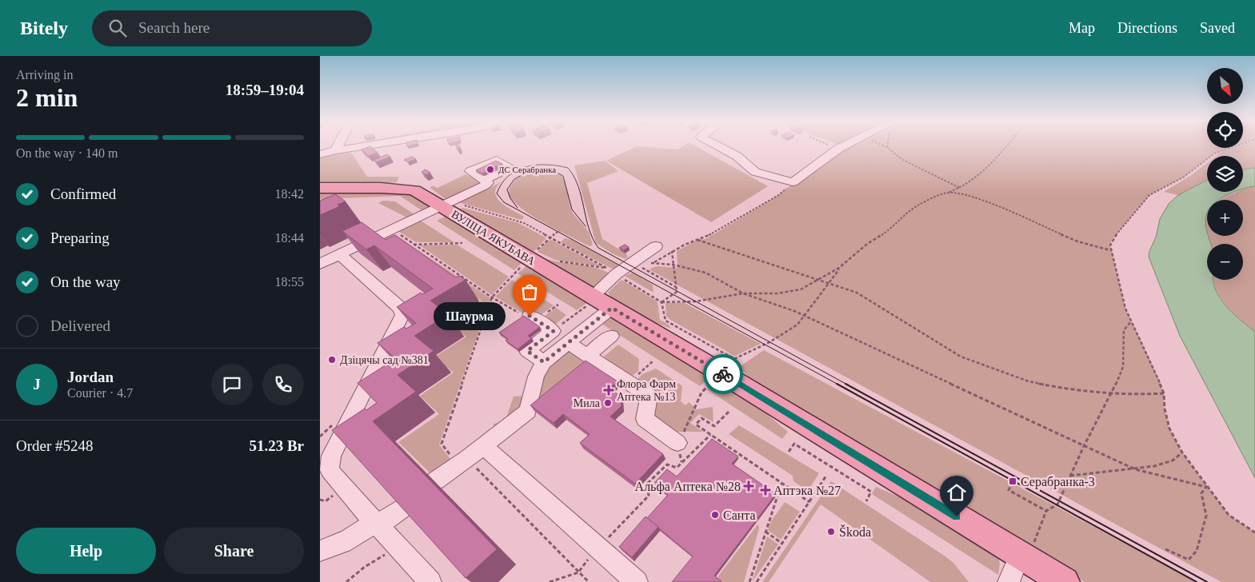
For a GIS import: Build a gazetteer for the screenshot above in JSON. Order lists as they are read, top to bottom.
{
  "streets": {
    "main road": ["ВУЛІЦА ЯКУБАВА"]
  },
  "places": {
    "other": [
      "ДС Серабранка",
      "Шаурма",
      "Дзіцячы сад №381",
      "Мила",
      "Санта",
      "Škoda"
    ],
    "health": ["Флора Фарм Аптека №13", "Альфа Аптека №28", "Аптэка №27"],
    "transit": ["Серабранка-3"]
  },
  "north": "bottom right",
  "page": {
    "header": "Bitely",
    "search": "Search here",
    "nav": ["Map", "Directions", "Saved"],
    "heading": ["2 min", "Arriving in", "18:59–19:04"],
    "panel": [
      "Jordan",
      "Courier · 4.7",
      "Order #5248",
      "51.23 Br"
    ],
    "map_buttons": ["+", "−"],
    "bar": "On the way · 140 m",
    "list": [
      ["Confirmed", "18:42"],
      ["Preparing", "18:44"],
      ["On the way", "18:55"],
      "Delivered"
    ],
    "bubble": "Шаурма",
    "round": "J",
    "buttons": ["Help", "Share"]
  }
}
